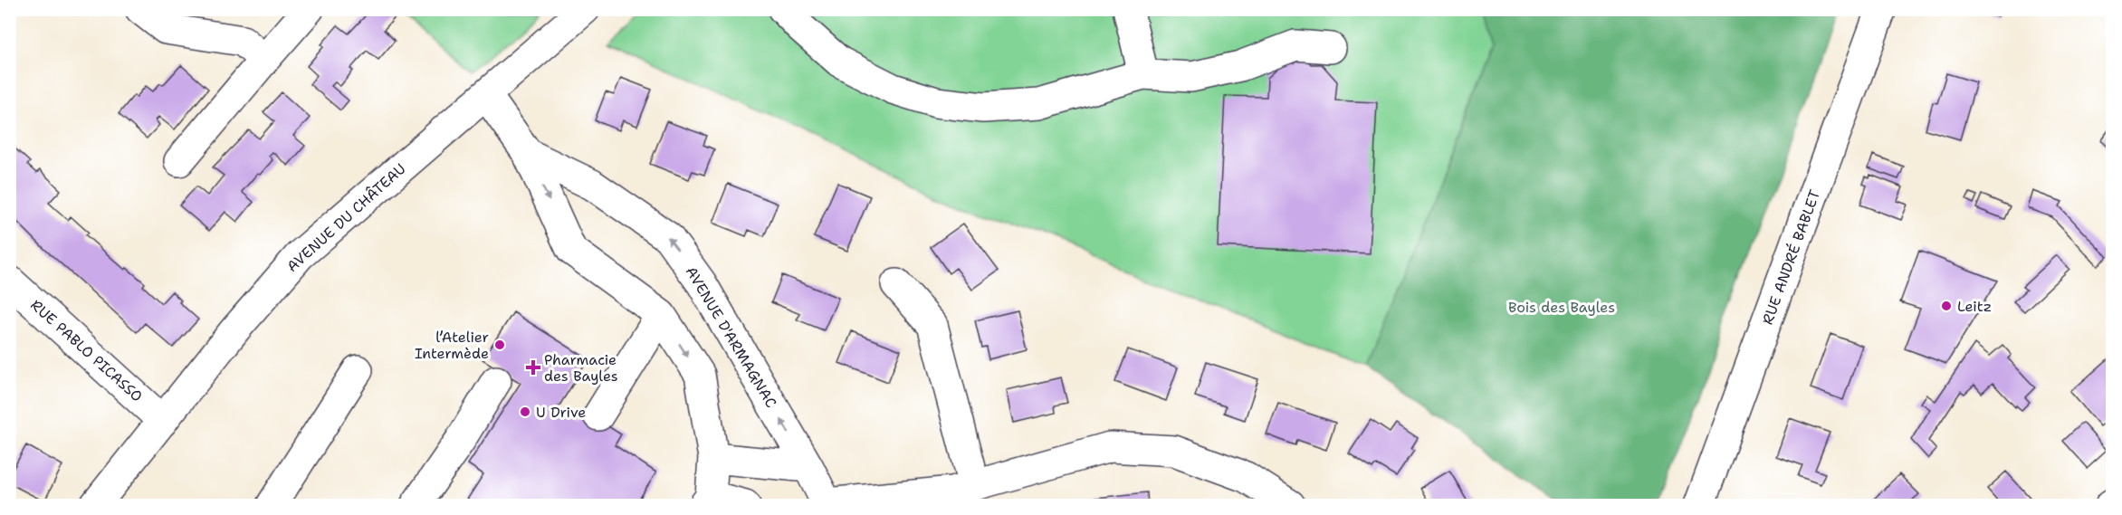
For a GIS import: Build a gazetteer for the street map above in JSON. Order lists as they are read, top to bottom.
{
  "streets": {
    "street": [
      "AVENUE DU CHÂTEAU",
      "RUE ANDRÉ BABLET",
      "AVENUE D'ARMAGNAC",
      "RUE PABLO PICASSO"
    ]
  },
  "crossings": [
    ["AVENUE DU CHÂTEAU", "AVENUE D'ARMAGNAC"],
    ["AVENUE DU CHÂTEAU", "RUE PABLO PICASSO"]
  ],
  "parks": ["Bois des Bayles"],
  "places": {
    "other": ["Leitz", "l’Atelier Intermède", "U Drive"],
    "health": ["Pharmacie des Bayles"]
  }
}
